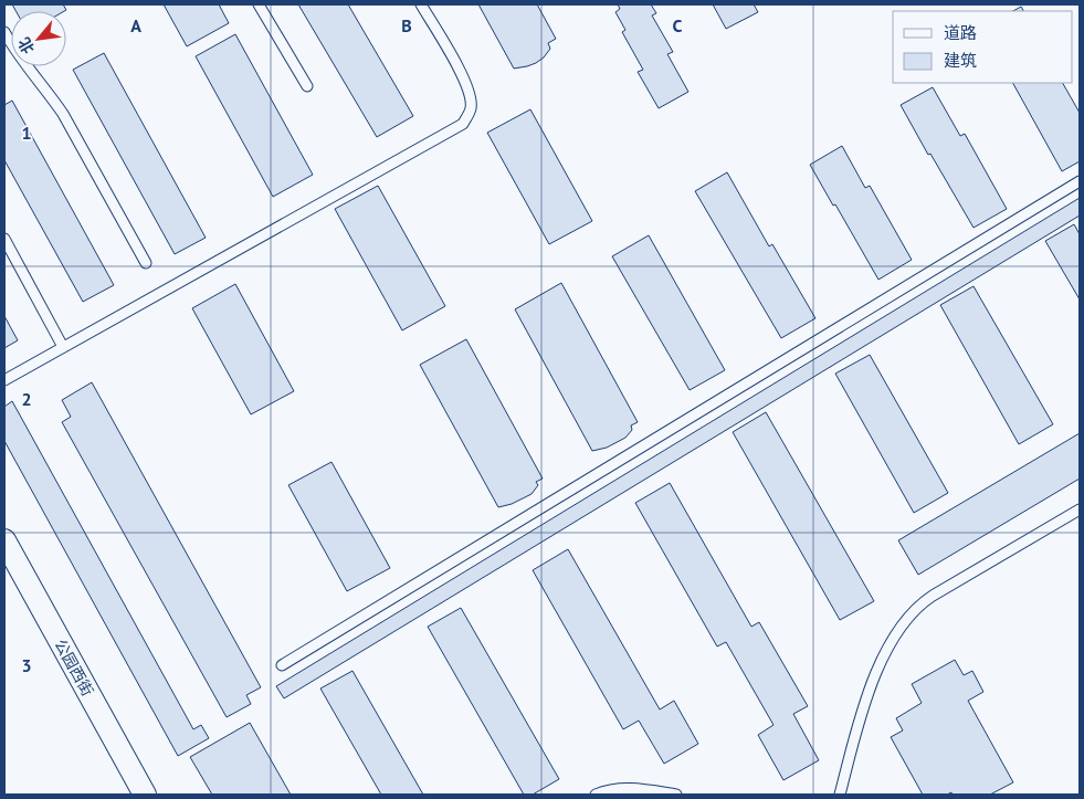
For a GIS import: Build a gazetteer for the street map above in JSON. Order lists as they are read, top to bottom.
{
  "streets": {
    "street": ["公园西街"]
  },
  "legend": ["道路", "建筑"],
  "north": "bottom left",
  "grid": {
    "columns": ["A", "B", "C"],
    "rows": ["1", "2", "3"]
  }
}
